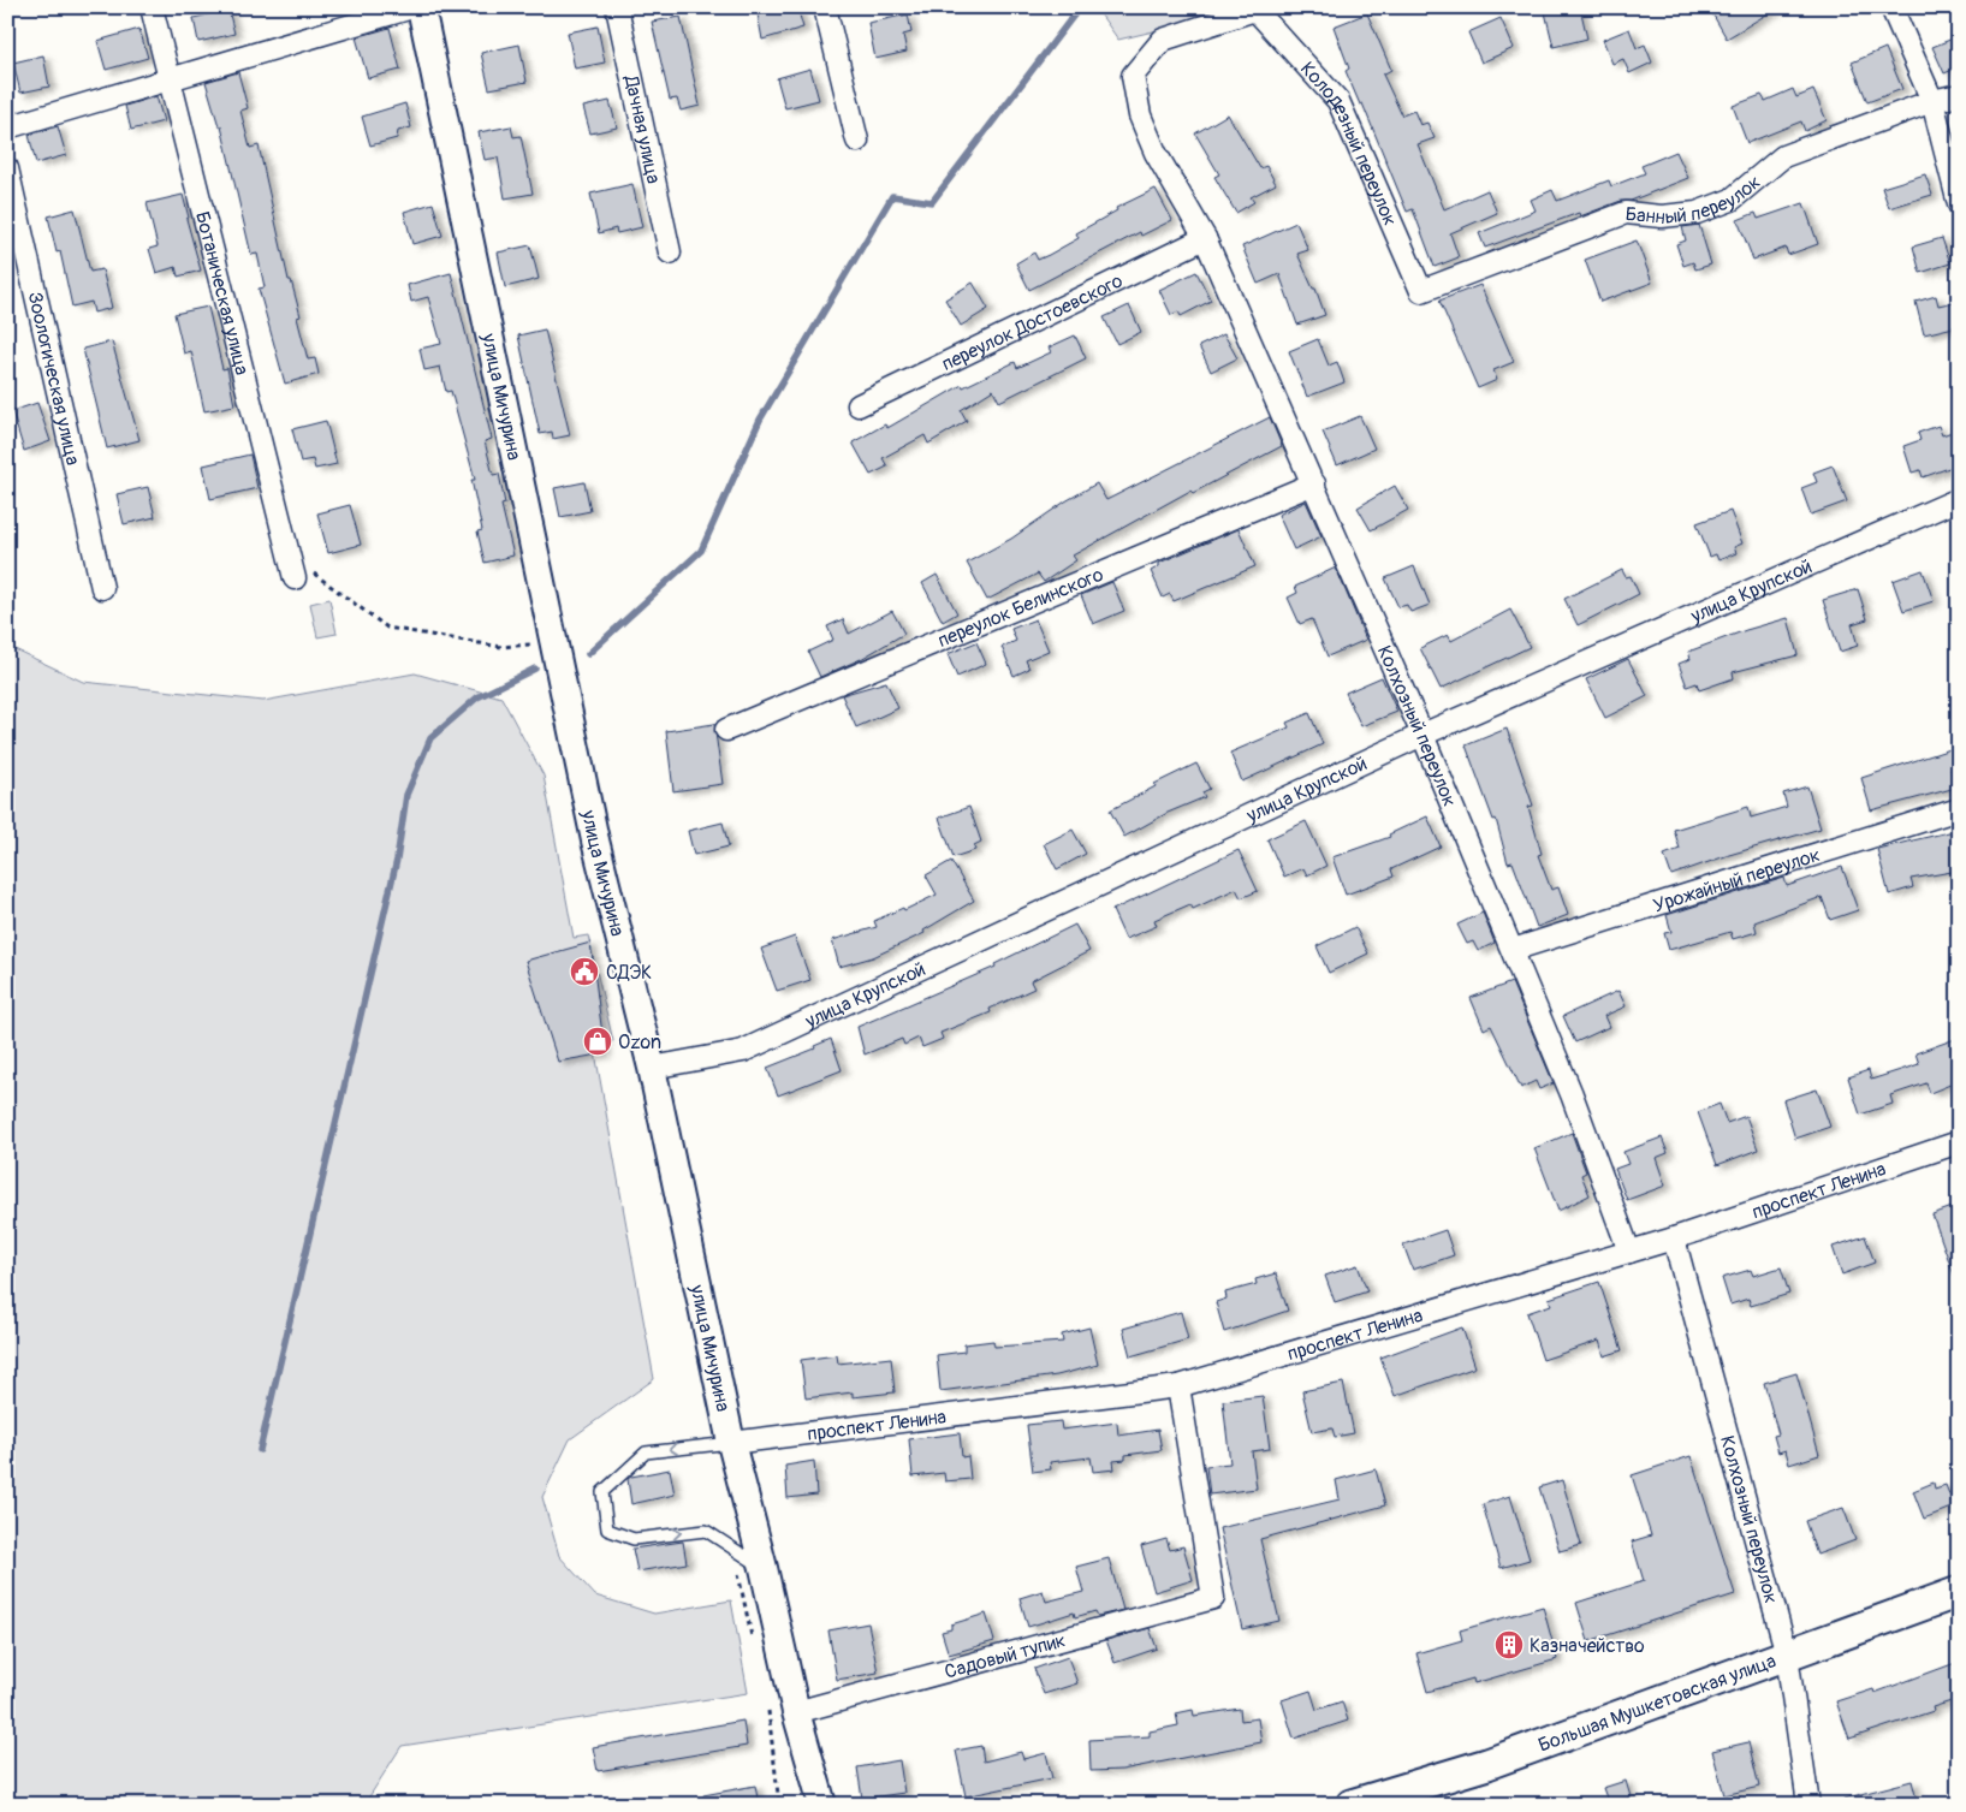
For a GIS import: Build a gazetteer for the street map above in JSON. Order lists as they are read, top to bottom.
{
  "streets": {
    "main road": ["Большая Мушкетовская улица"],
    "street": [
      "Дачная улица",
      "Колодезный переулок",
      "Банный переулок",
      "Ботаническая улица",
      "переулок Достоевского",
      "Зоологическая улица",
      "улица Мичурина",
      "улица Крупской",
      "переулок Белинского",
      "Колхозный переулок",
      "Урожайный переулок",
      "проспект Ленина",
      "Садовый тупик"
    ]
  },
  "crossings": [
    ["Колодезный переулок", "Банный переулок"],
    ["Колодезный переулок", "Колхозный переулок"],
    ["переулок Достоевского", "Колхозный переулок"],
    ["улица Мичурина", "улица Крупской"],
    ["улица Мичурина", "проспект Ленина"],
    ["улица Мичурина", "Садовый тупик"],
    ["улица Крупской", "Колхозный переулок"],
    ["переулок Белинского", "Колхозный переулок"],
    ["Колхозный переулок", "Урожайный переулок"],
    ["Колхозный переулок", "проспект Ленина"],
    ["Колхозный переулок", "Большая Мушкетовская улица"],
    ["проспект Ленина", "Садовый тупик"]
  ],
  "places": {
    "public building": ["СДЭК"],
    "shop": ["Ozon"],
    "building": ["Казначейство"]
  }
}
